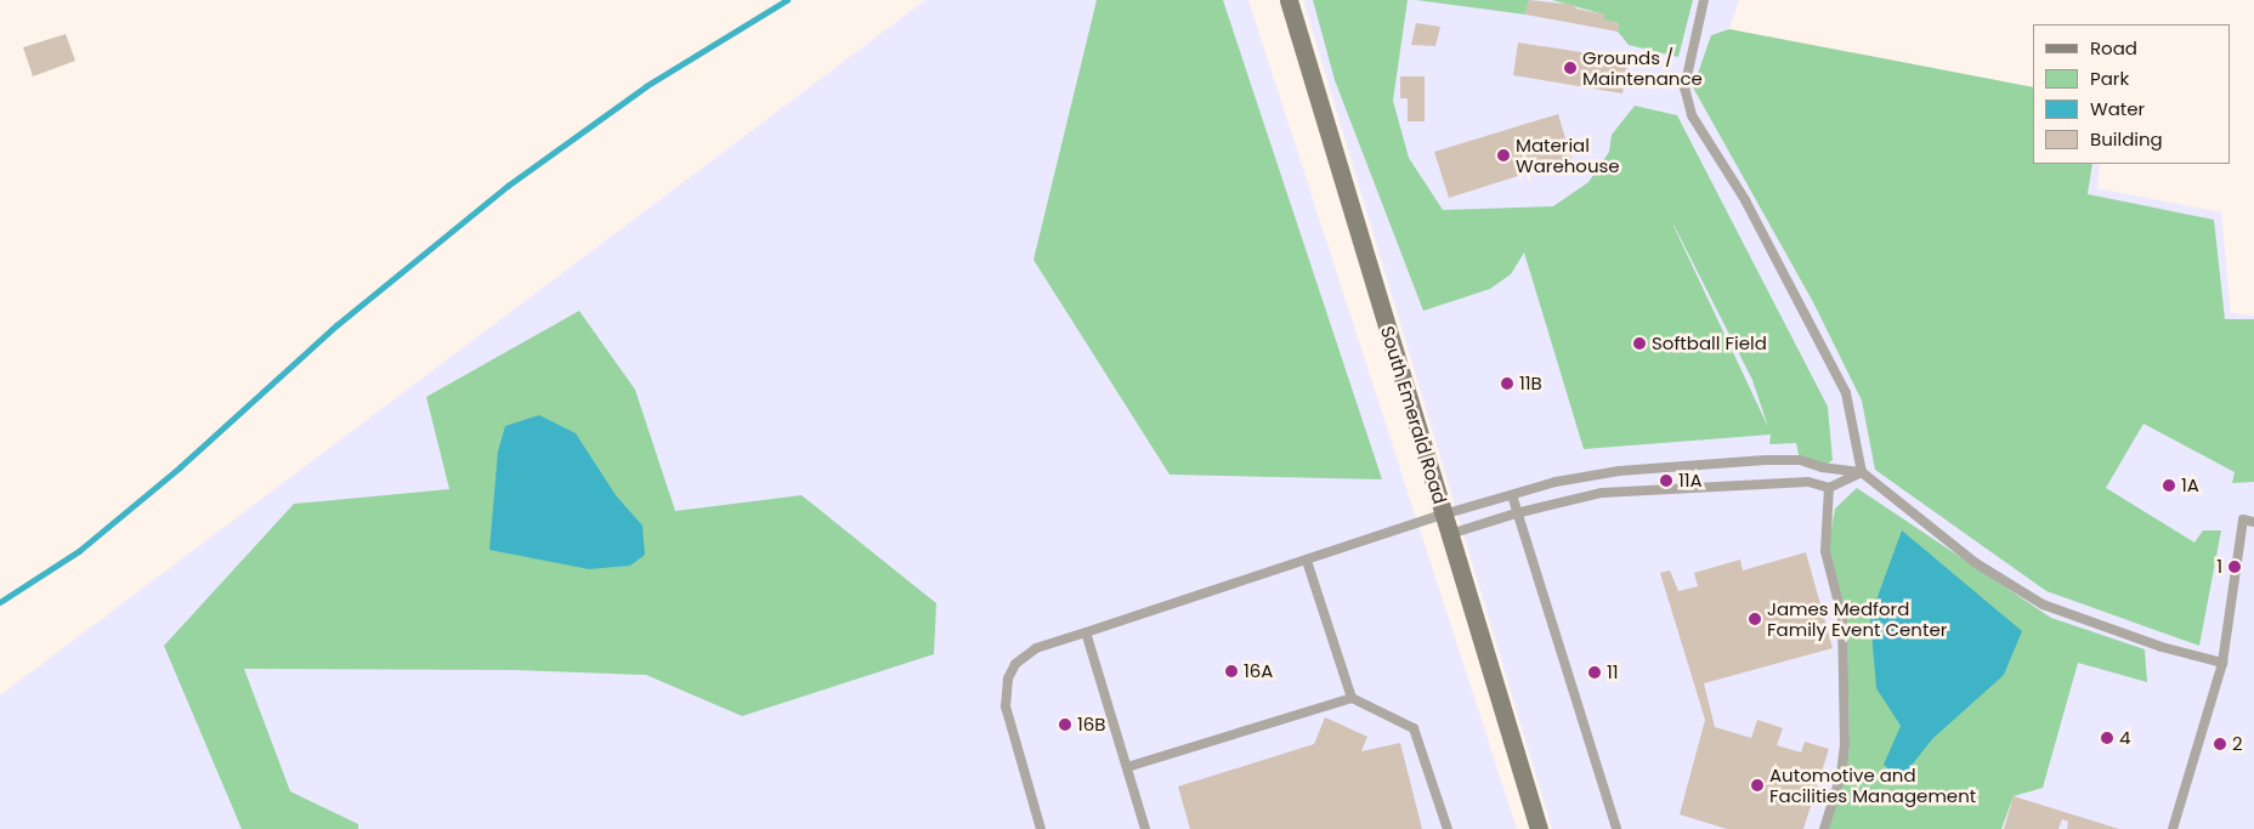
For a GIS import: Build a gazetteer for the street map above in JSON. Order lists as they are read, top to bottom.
{
  "streets": {
    "street": ["South Emerald Road"]
  },
  "places": [
    "Grounds / Maintenance",
    "Material Warehouse",
    "Softball Field",
    "11B",
    "11A",
    "1A",
    "1",
    "James Medford Family Event Center",
    "16A",
    "11",
    "16B",
    "4",
    "2",
    "Automotive and Facilities Management"
  ],
  "legend": [
    "Road",
    "Park",
    "Water",
    "Building"
  ]
}
